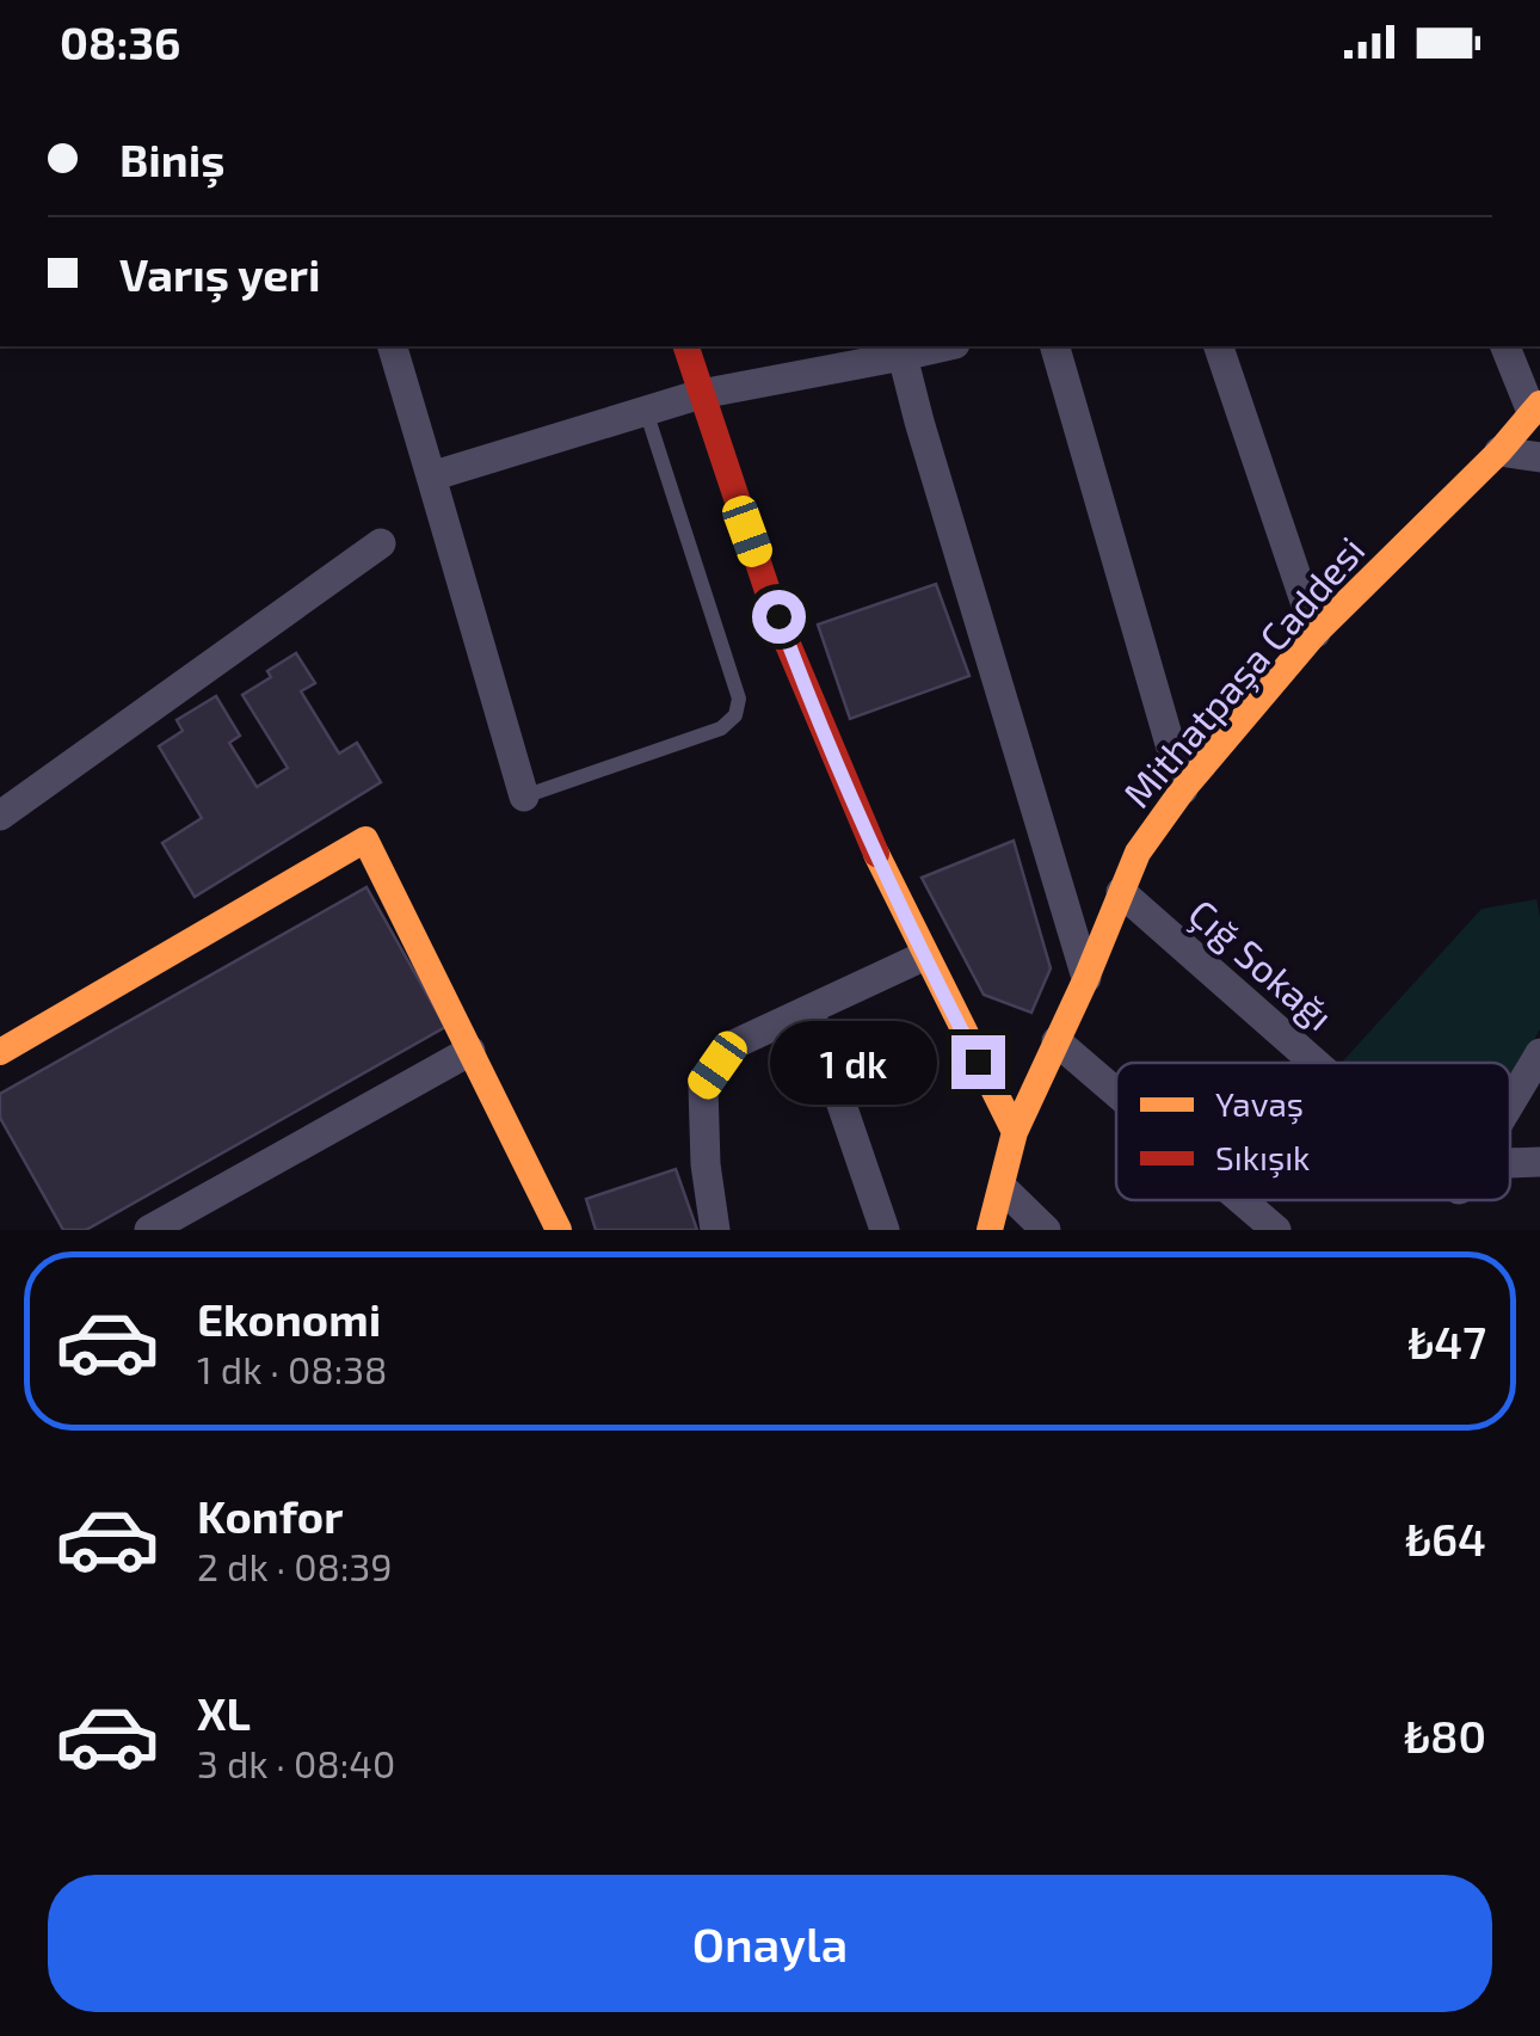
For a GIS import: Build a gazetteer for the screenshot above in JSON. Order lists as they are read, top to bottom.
{
  "streets": {
    "street": ["Mithatpaşa Caddesi", "Çığ Sokağı"]
  },
  "crossings": [
    ["Mithatpaşa Caddesi", "Çığ Sokağı"]
  ],
  "legend": ["Yavaş", "Sıkışık"],
  "page": {
    "status": "08:36",
    "banner": ["Biniş", "Varış yeri"],
    "bubble": "1 dk",
    "list": [
      {
        "name": "Ekonomi",
        "note": "1 dk · 08:38",
        "value": "₺47"
      },
      {
        "name": "Konfor",
        "note": "2 dk · 08:39",
        "value": "₺64"
      },
      {
        "name": "XL",
        "note": "3 dk · 08:40",
        "value": "₺80"
      }
    ],
    "buttons": "Onayla"
  }
}
